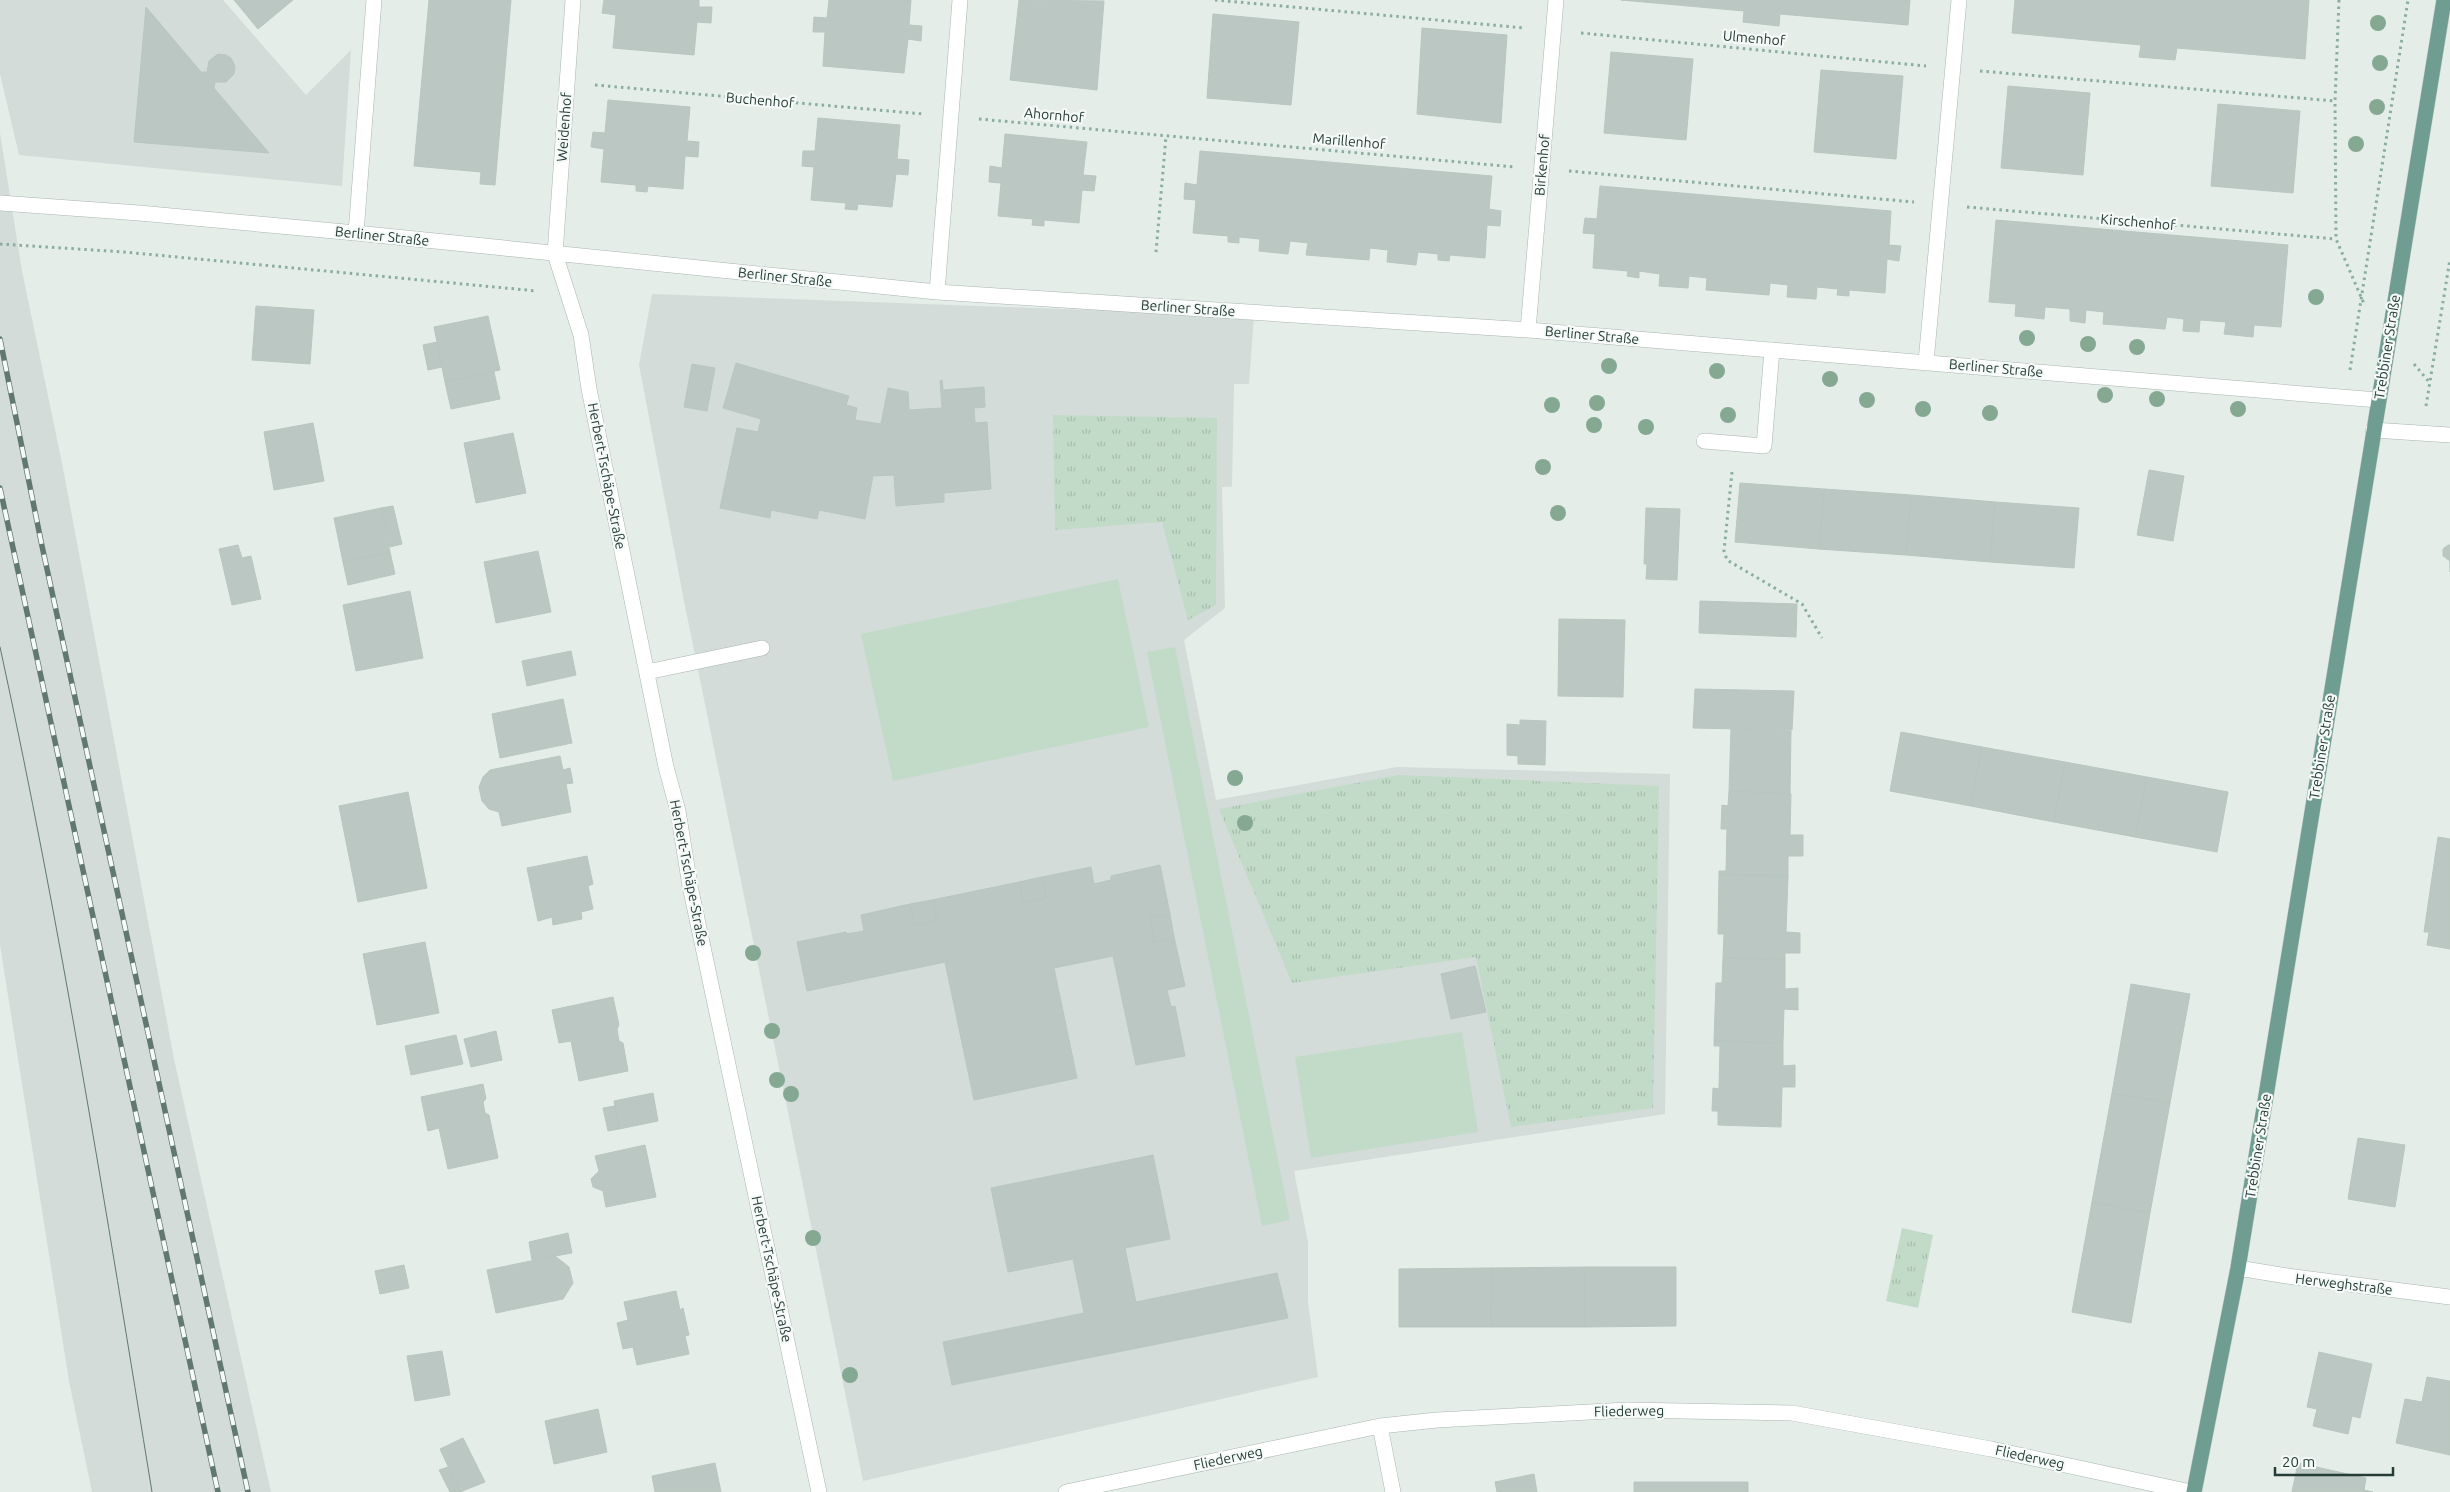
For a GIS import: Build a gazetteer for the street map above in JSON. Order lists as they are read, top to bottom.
{
  "streets": {
    "main road": ["Trebbiner Straße"],
    "street": [
      "Weidenhof",
      "Birkenhof",
      "Berliner Straße",
      "Herbert-Tschäpe-Straße",
      "Herweghstraße",
      "Fliederweg"
    ],
    "path": [
      "Ulmenhof",
      "Buchenhof",
      "Ahornhof",
      "Marillenhof",
      "Kirschenhof"
    ]
  },
  "crossings": [
    ["Ulmenhof", "Birkenhof"],
    ["Buchenhof", "Ahornhof"],
    ["Buchenhof", "Weidenhof"],
    ["Ahornhof", "Marillenhof"],
    ["Weidenhof", "Berliner Straße"],
    ["Weidenhof", "Herbert-Tschäpe-Straße"],
    ["Marillenhof", "Birkenhof"],
    ["Birkenhof", "Berliner Straße"],
    ["Berliner Straße", "Trebbiner Straße"],
    ["Berliner Straße", "Herbert-Tschäpe-Straße"],
    ["Trebbiner Straße", "Herweghstraße"],
    ["Trebbiner Straße", "Fliederweg"]
  ],
  "scale_bar": "20 m"
}
